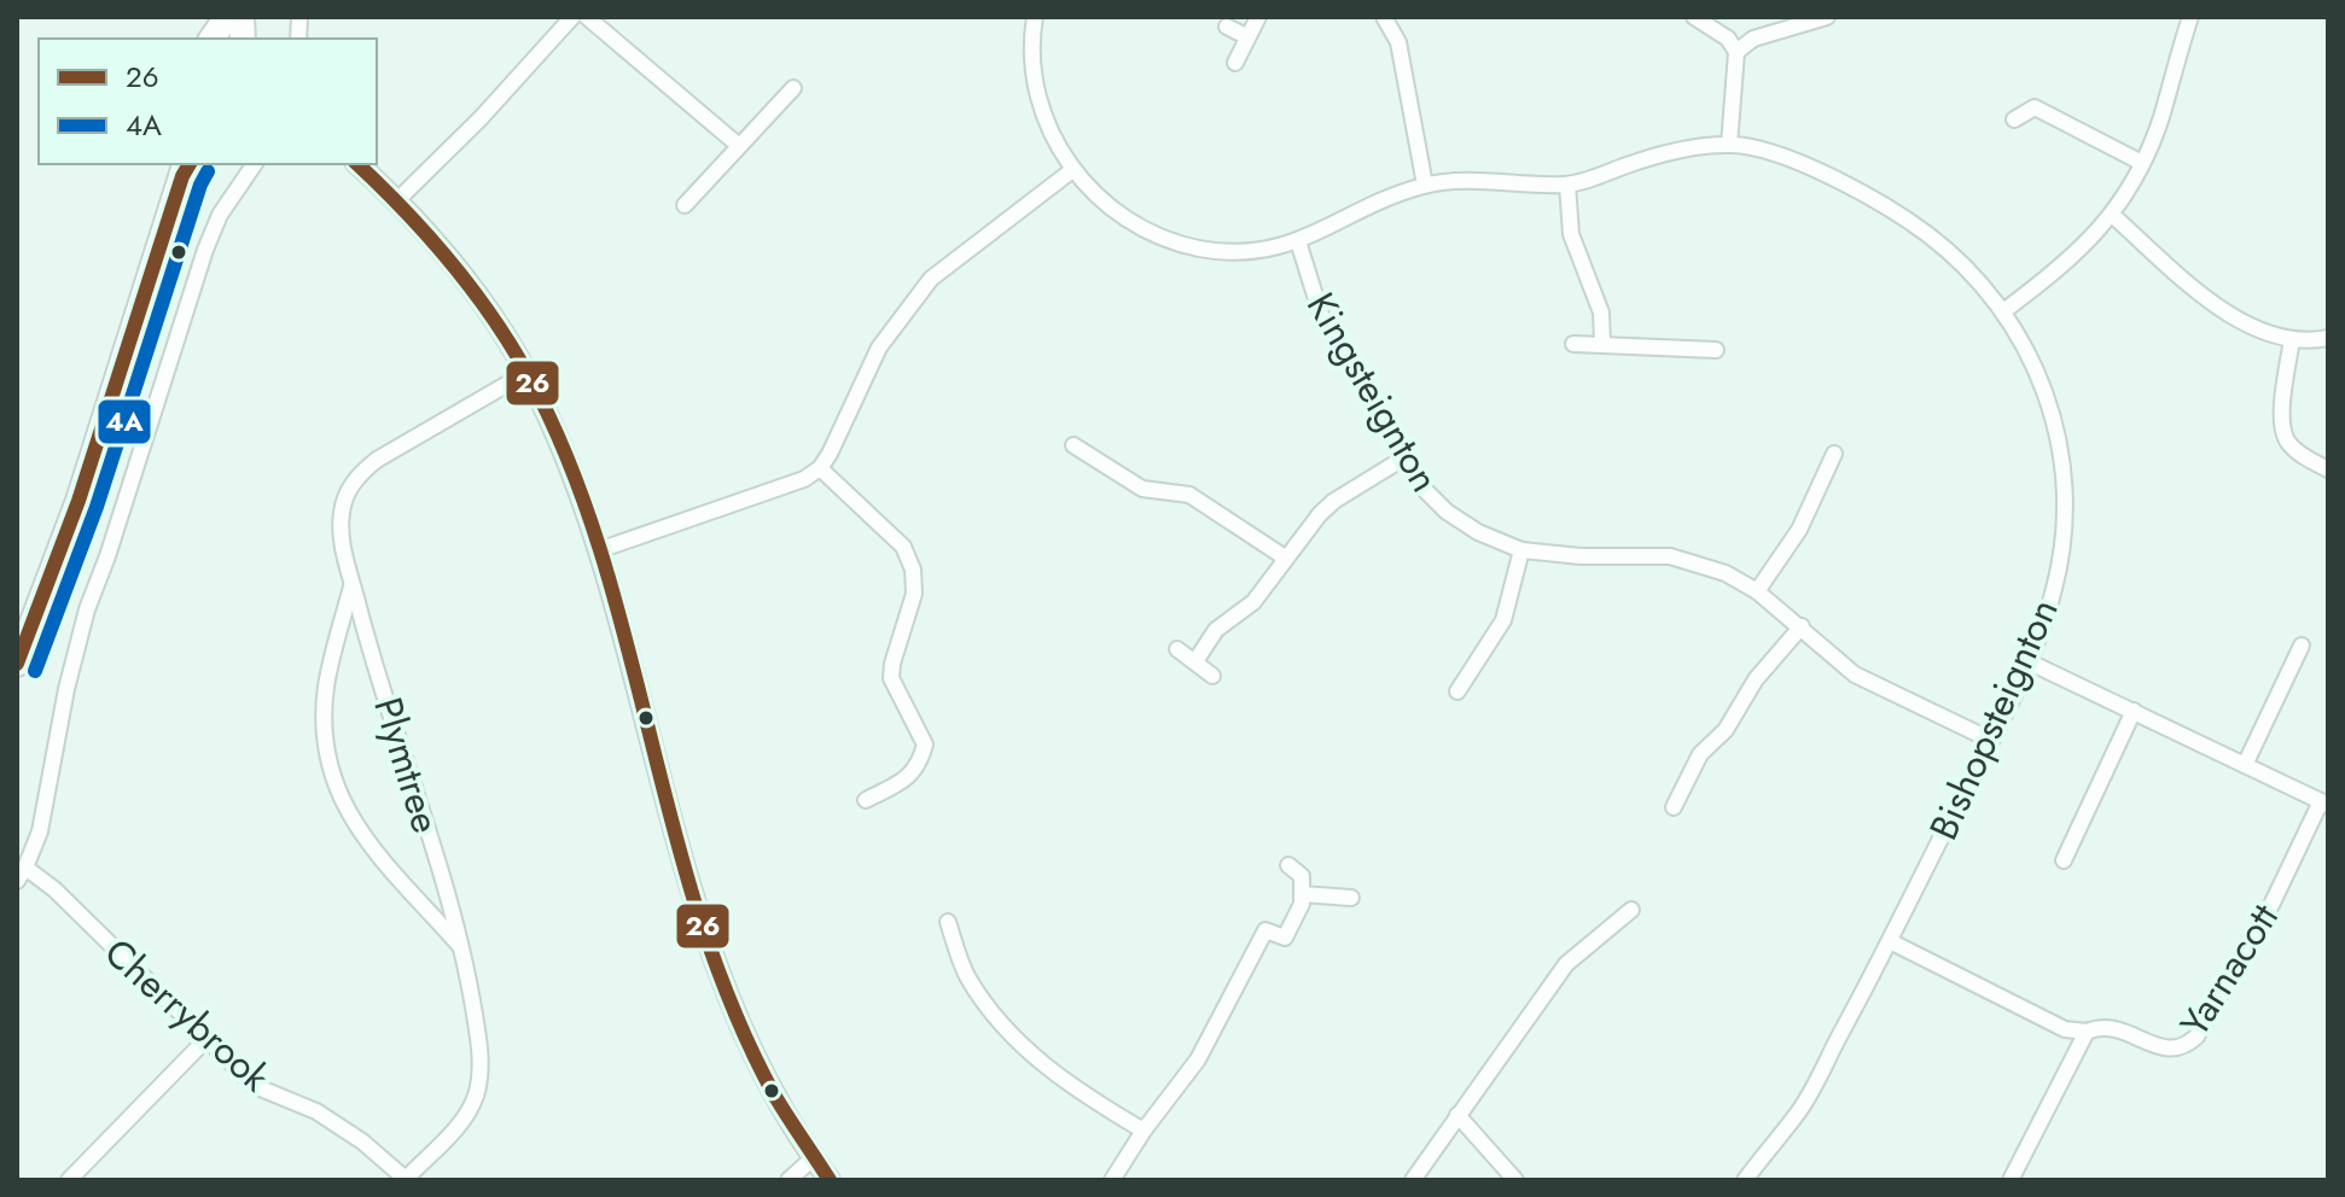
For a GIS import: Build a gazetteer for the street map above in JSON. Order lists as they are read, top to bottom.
{
  "streets": {
    "street": [
      "Kingsteignton",
      "Bishopsteignton",
      "Plymtree",
      "Yarnacott",
      "Cherrybrook"
    ]
  },
  "crossings": [
    ["Kingsteignton", "Bishopsteignton"],
    ["Bishopsteignton", "Yarnacott"],
    ["Plymtree", "Cherrybrook"]
  ],
  "lines": ["transit line 26", "transit line 4A"],
  "legend": ["26", "4A"]
}
